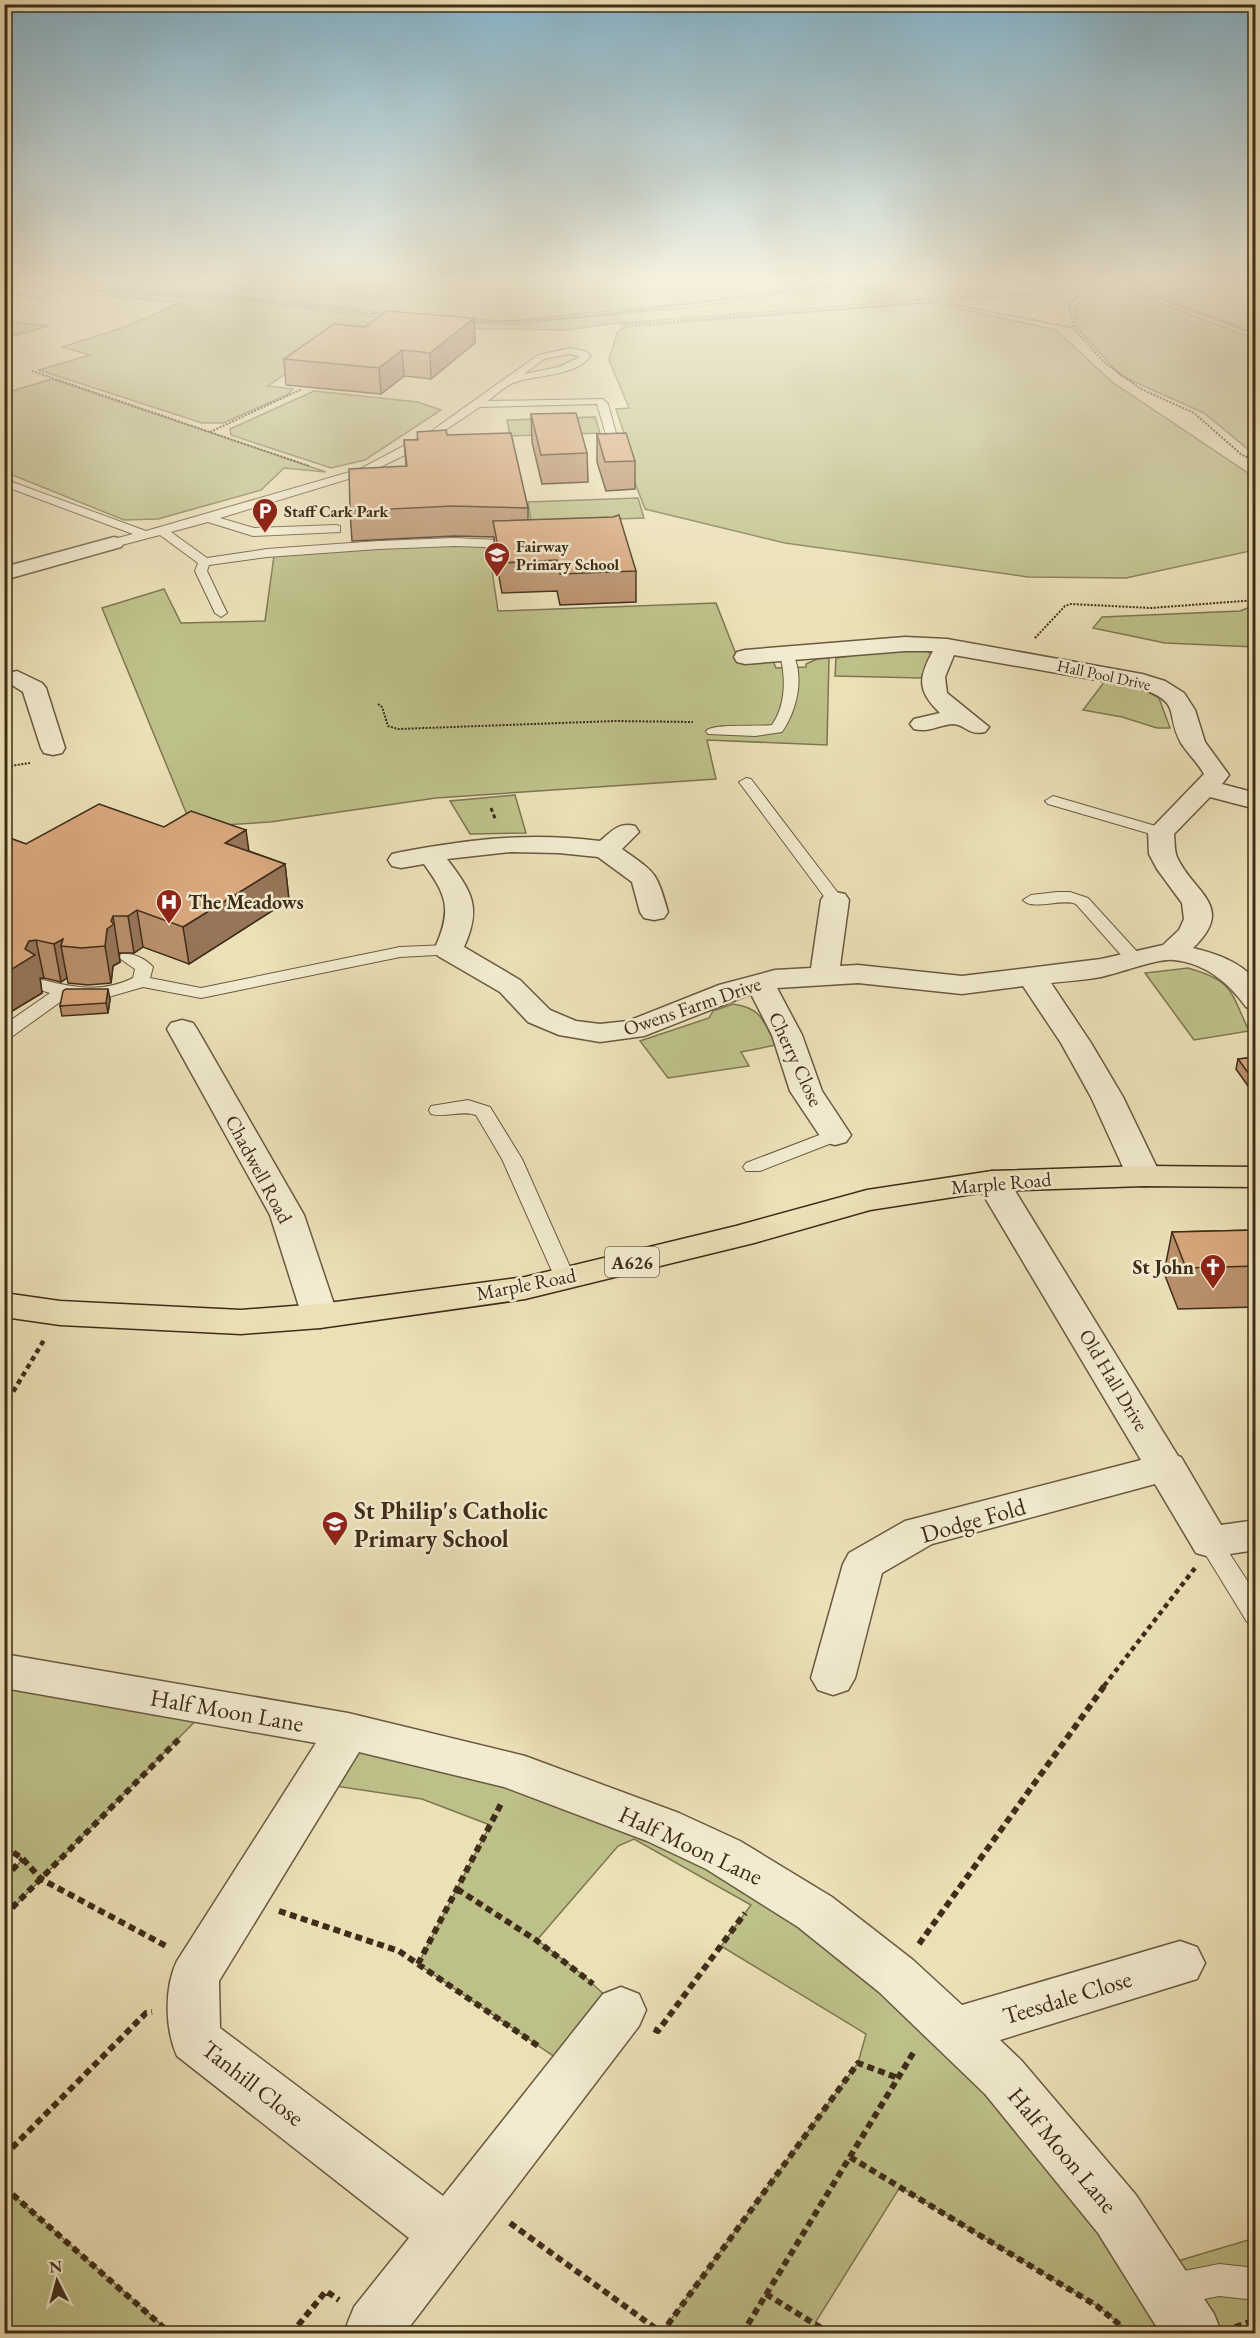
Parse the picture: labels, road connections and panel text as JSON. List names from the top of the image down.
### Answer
{
  "streets": {
    "main road": ["Marple Road", "A626"],
    "street": [
      "Hall Pool Drive",
      "Owens Farm Drive",
      "Cherry Close",
      "Chadwell Road",
      "Old Hall Drive",
      "Dodge Fold",
      "Half Moon Lane",
      "Teesdale Close",
      "Tanhill Close"
    ]
  },
  "crossings": [
    ["Owens Farm Drive", "Cherry Close"],
    ["Chadwell Road", "Marple Road"],
    ["Marple Road", "Old Hall Drive"],
    ["Old Hall Drive", "Dodge Fold"],
    ["Half Moon Lane", "Teesdale Close"]
  ],
  "places": {
    "parking": ["Staff Cark Park"],
    "school or university": ["Fairway Primary School", "St Philip's Catholic Primary School"],
    "hospital": ["The Meadows"],
    "church": ["St John"]
  },
  "north": "top"
}
